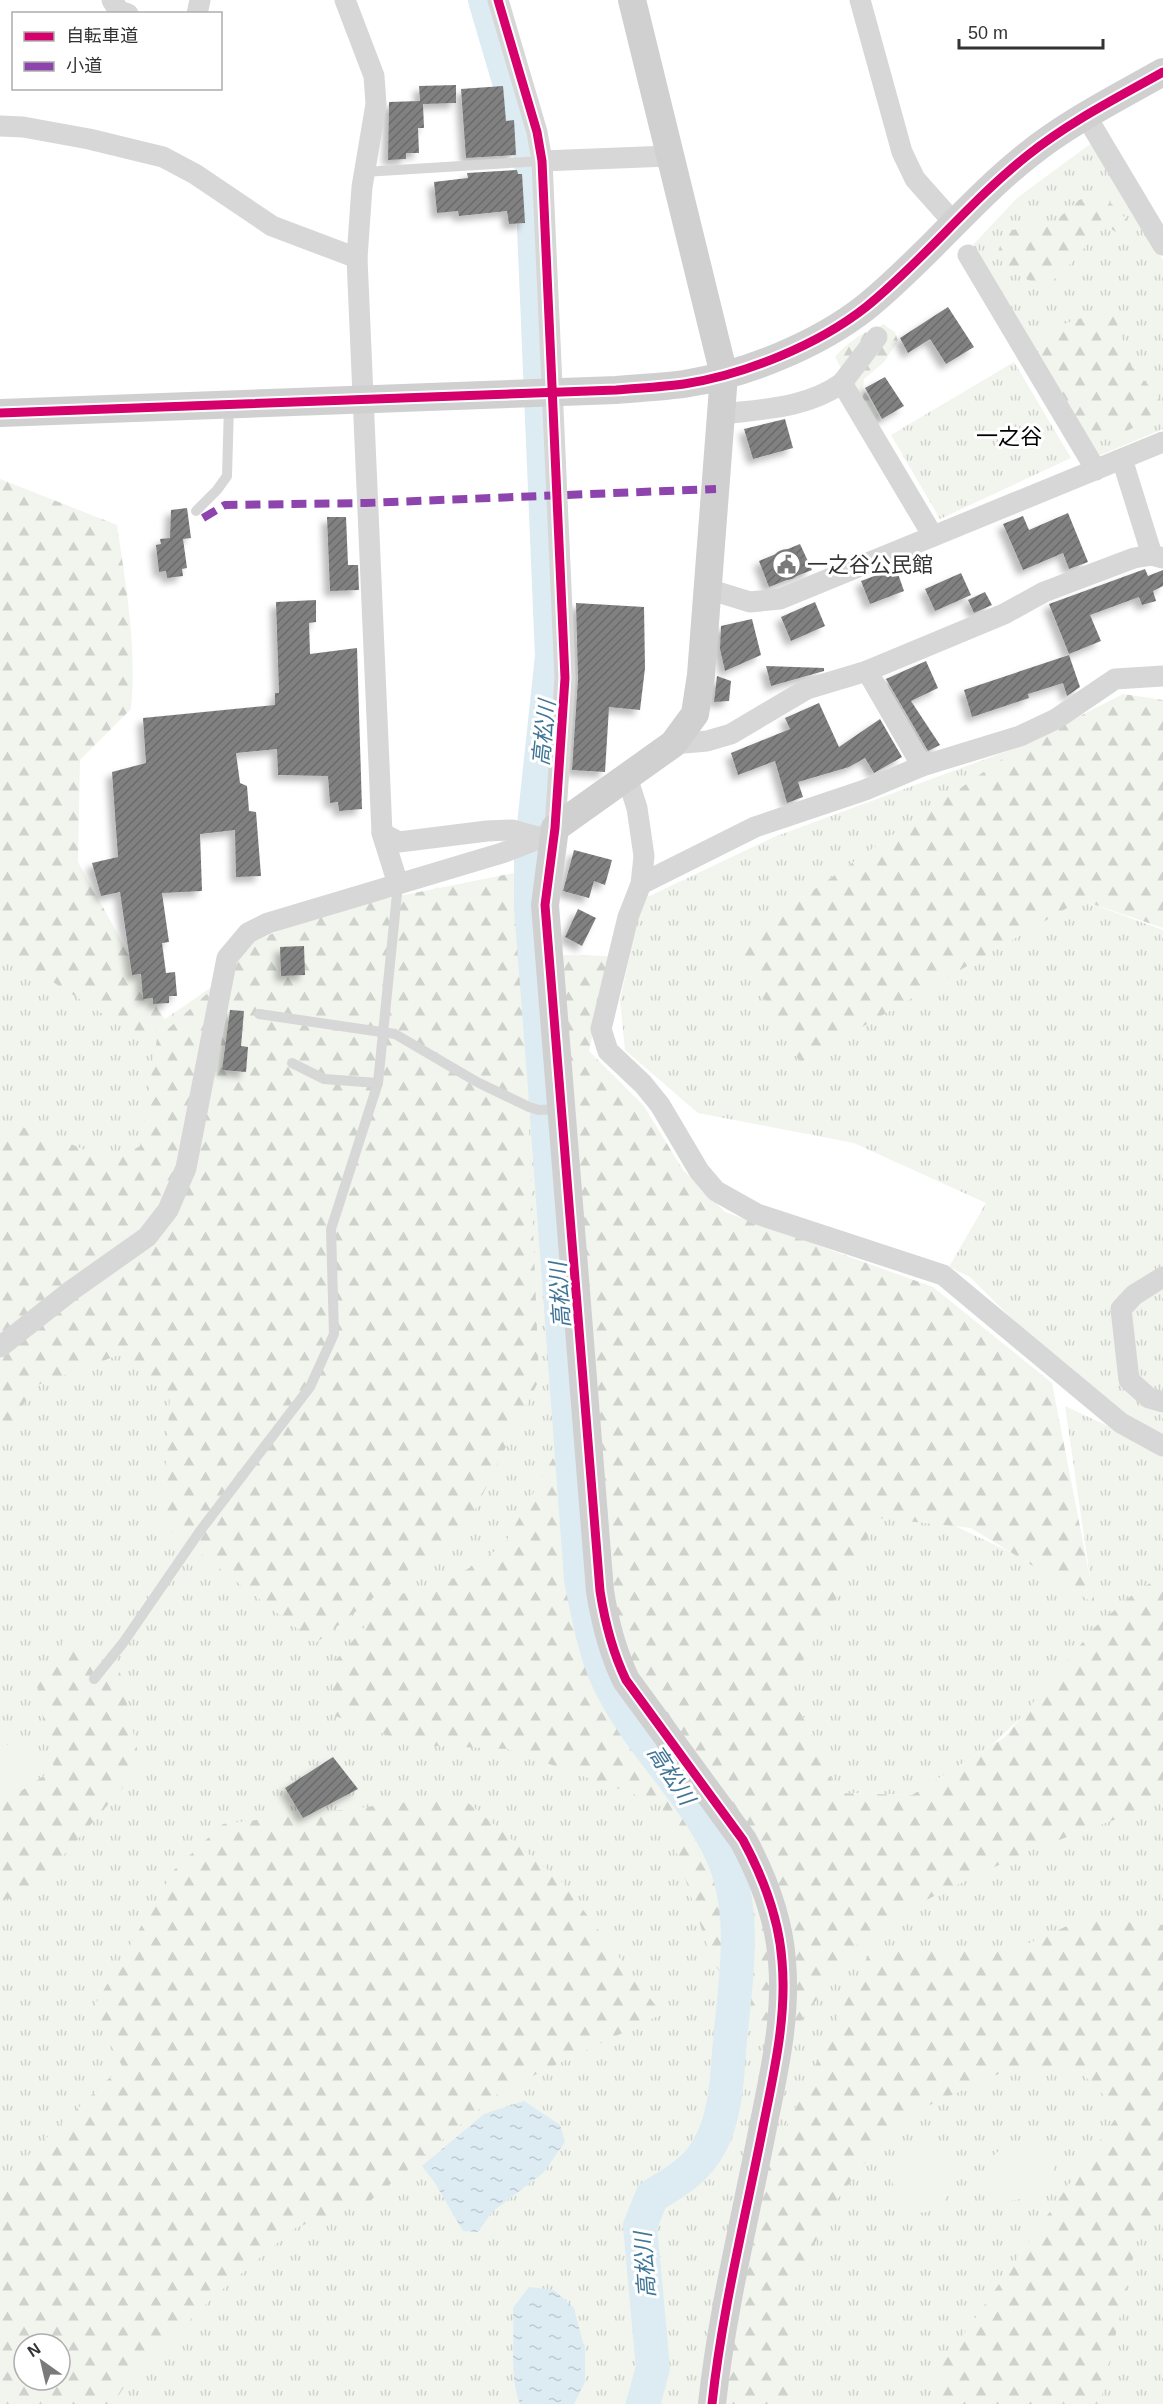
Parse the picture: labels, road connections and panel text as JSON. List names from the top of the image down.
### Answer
{
  "districts": ["一之谷"],
  "water": ["高松川"],
  "places": {
    "public building": ["一之谷公民館"]
  },
  "legend": ["自転車道", "小道"],
  "scale_bar": "50 m",
  "north": "top left"
}
